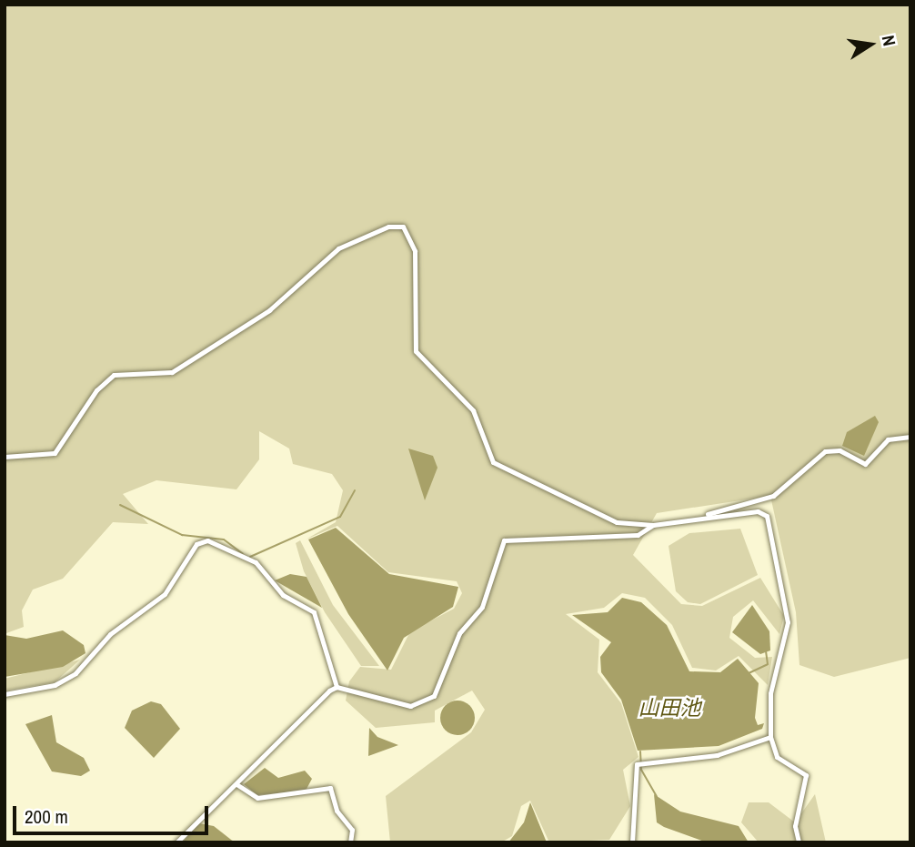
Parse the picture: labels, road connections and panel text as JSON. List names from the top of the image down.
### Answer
{
  "water": ["山田池"],
  "scale_bar": "200 m",
  "north": "right"
}
